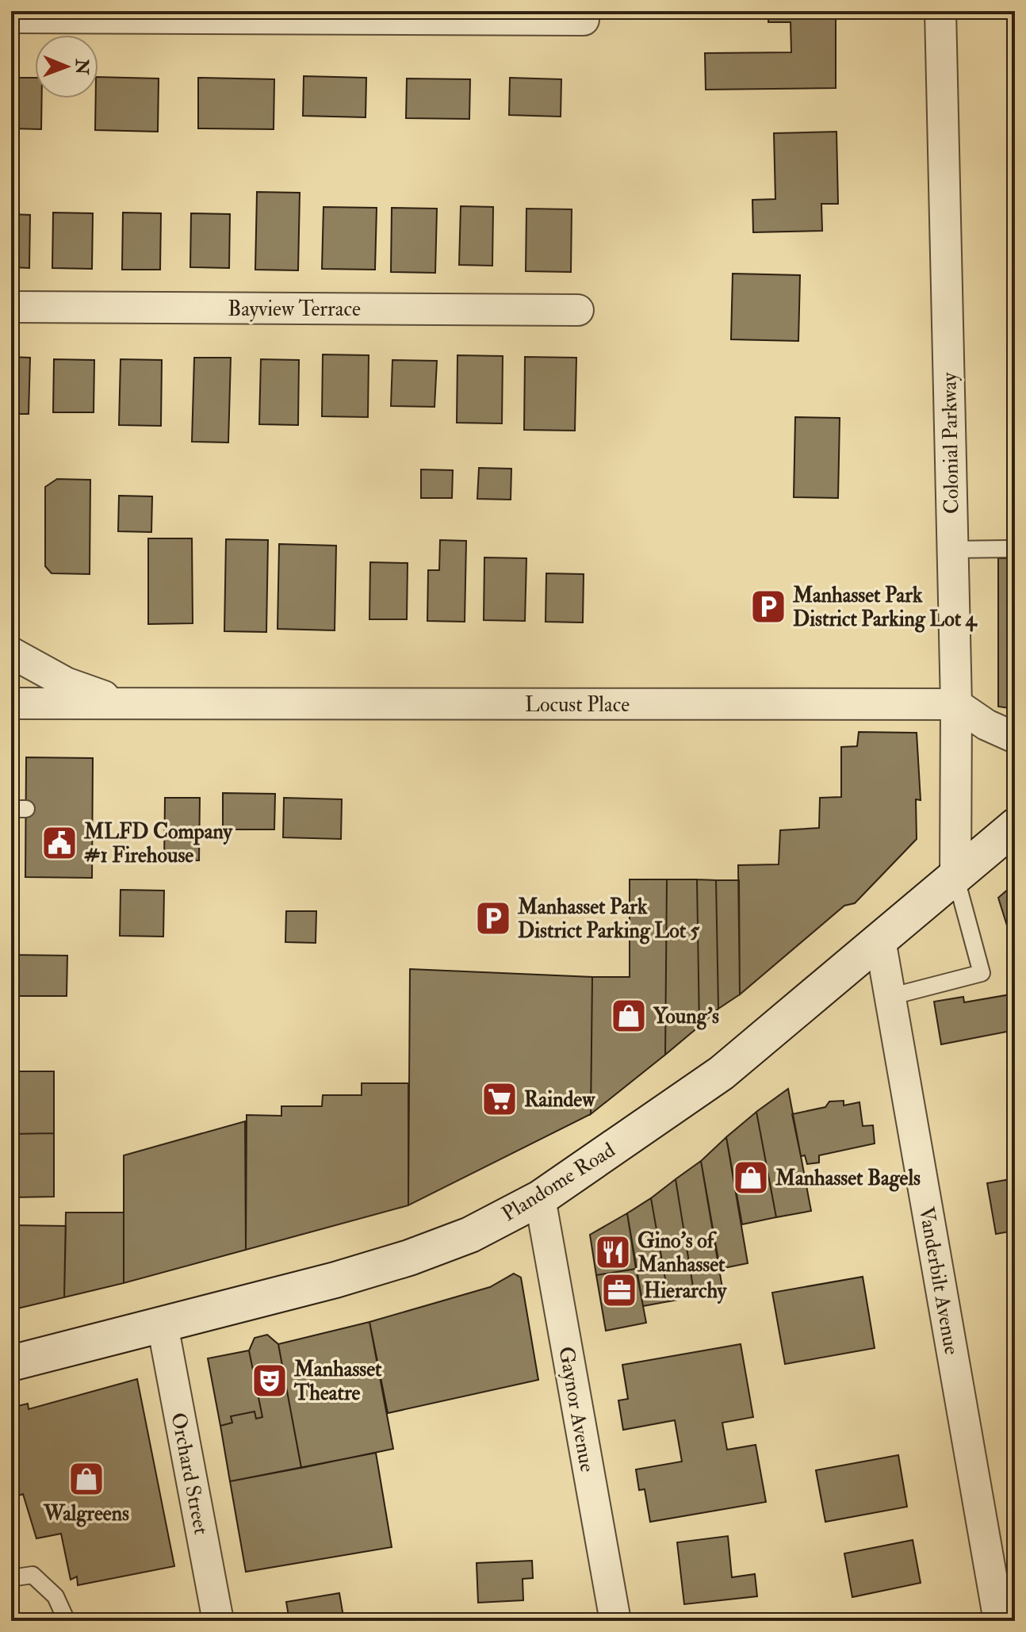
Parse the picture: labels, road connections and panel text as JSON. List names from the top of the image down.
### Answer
{
  "streets": {
    "main road": ["Plandome Road"],
    "street": [
      "Bayview Terrace",
      "Colonial Parkway",
      "Locust Place",
      "Vanderbilt Avenue",
      "Gaynor Avenue",
      "Orchard Street"
    ]
  },
  "crossings": [
    ["Colonial Parkway", "Locust Place"],
    ["Colonial Parkway", "Plandome Road"],
    ["Plandome Road", "Vanderbilt Avenue"],
    ["Plandome Road", "Gaynor Avenue"],
    ["Plandome Road", "Orchard Street"]
  ],
  "places": {
    "parking": ["Manhasset Park District Parking Lot 4", "Manhasset Park District Parking Lot 5"],
    "public building": ["MLFD Company #1 Firehouse"],
    "shop": ["Young's", "Manhasset Bagels", "Walgreens"],
    "supermarket": ["Raindew"],
    "restaurant": ["Gino's of Manhasset"],
    "office": ["Hierarchy"],
    "theatre": ["Manhasset Theatre"]
  },
  "north": "right"
}
